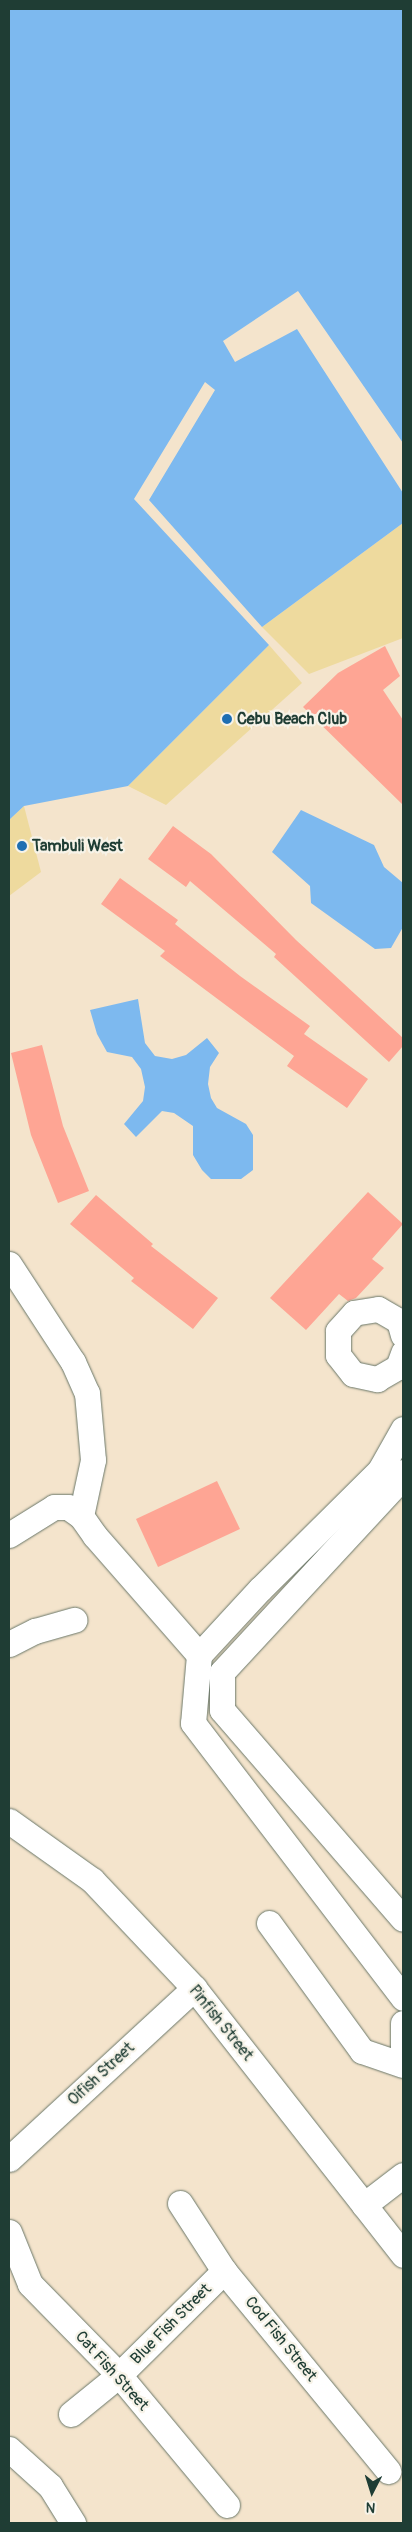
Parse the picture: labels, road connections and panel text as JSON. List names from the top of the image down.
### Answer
{
  "streets": {
    "street": [
      "Pinfish Street",
      "Oifish Street",
      "Blue Fish Street",
      "Cod Fish Street",
      "Cat Fish Street"
    ]
  },
  "crossings": [
    ["Pinfish Street", "Oifish Street"],
    ["Blue Fish Street", "Cod Fish Street"],
    ["Blue Fish Street", "Cat Fish Street"]
  ],
  "places": ["Cebu Beach Club", "Tambuli West"],
  "north": "bottom"
}
